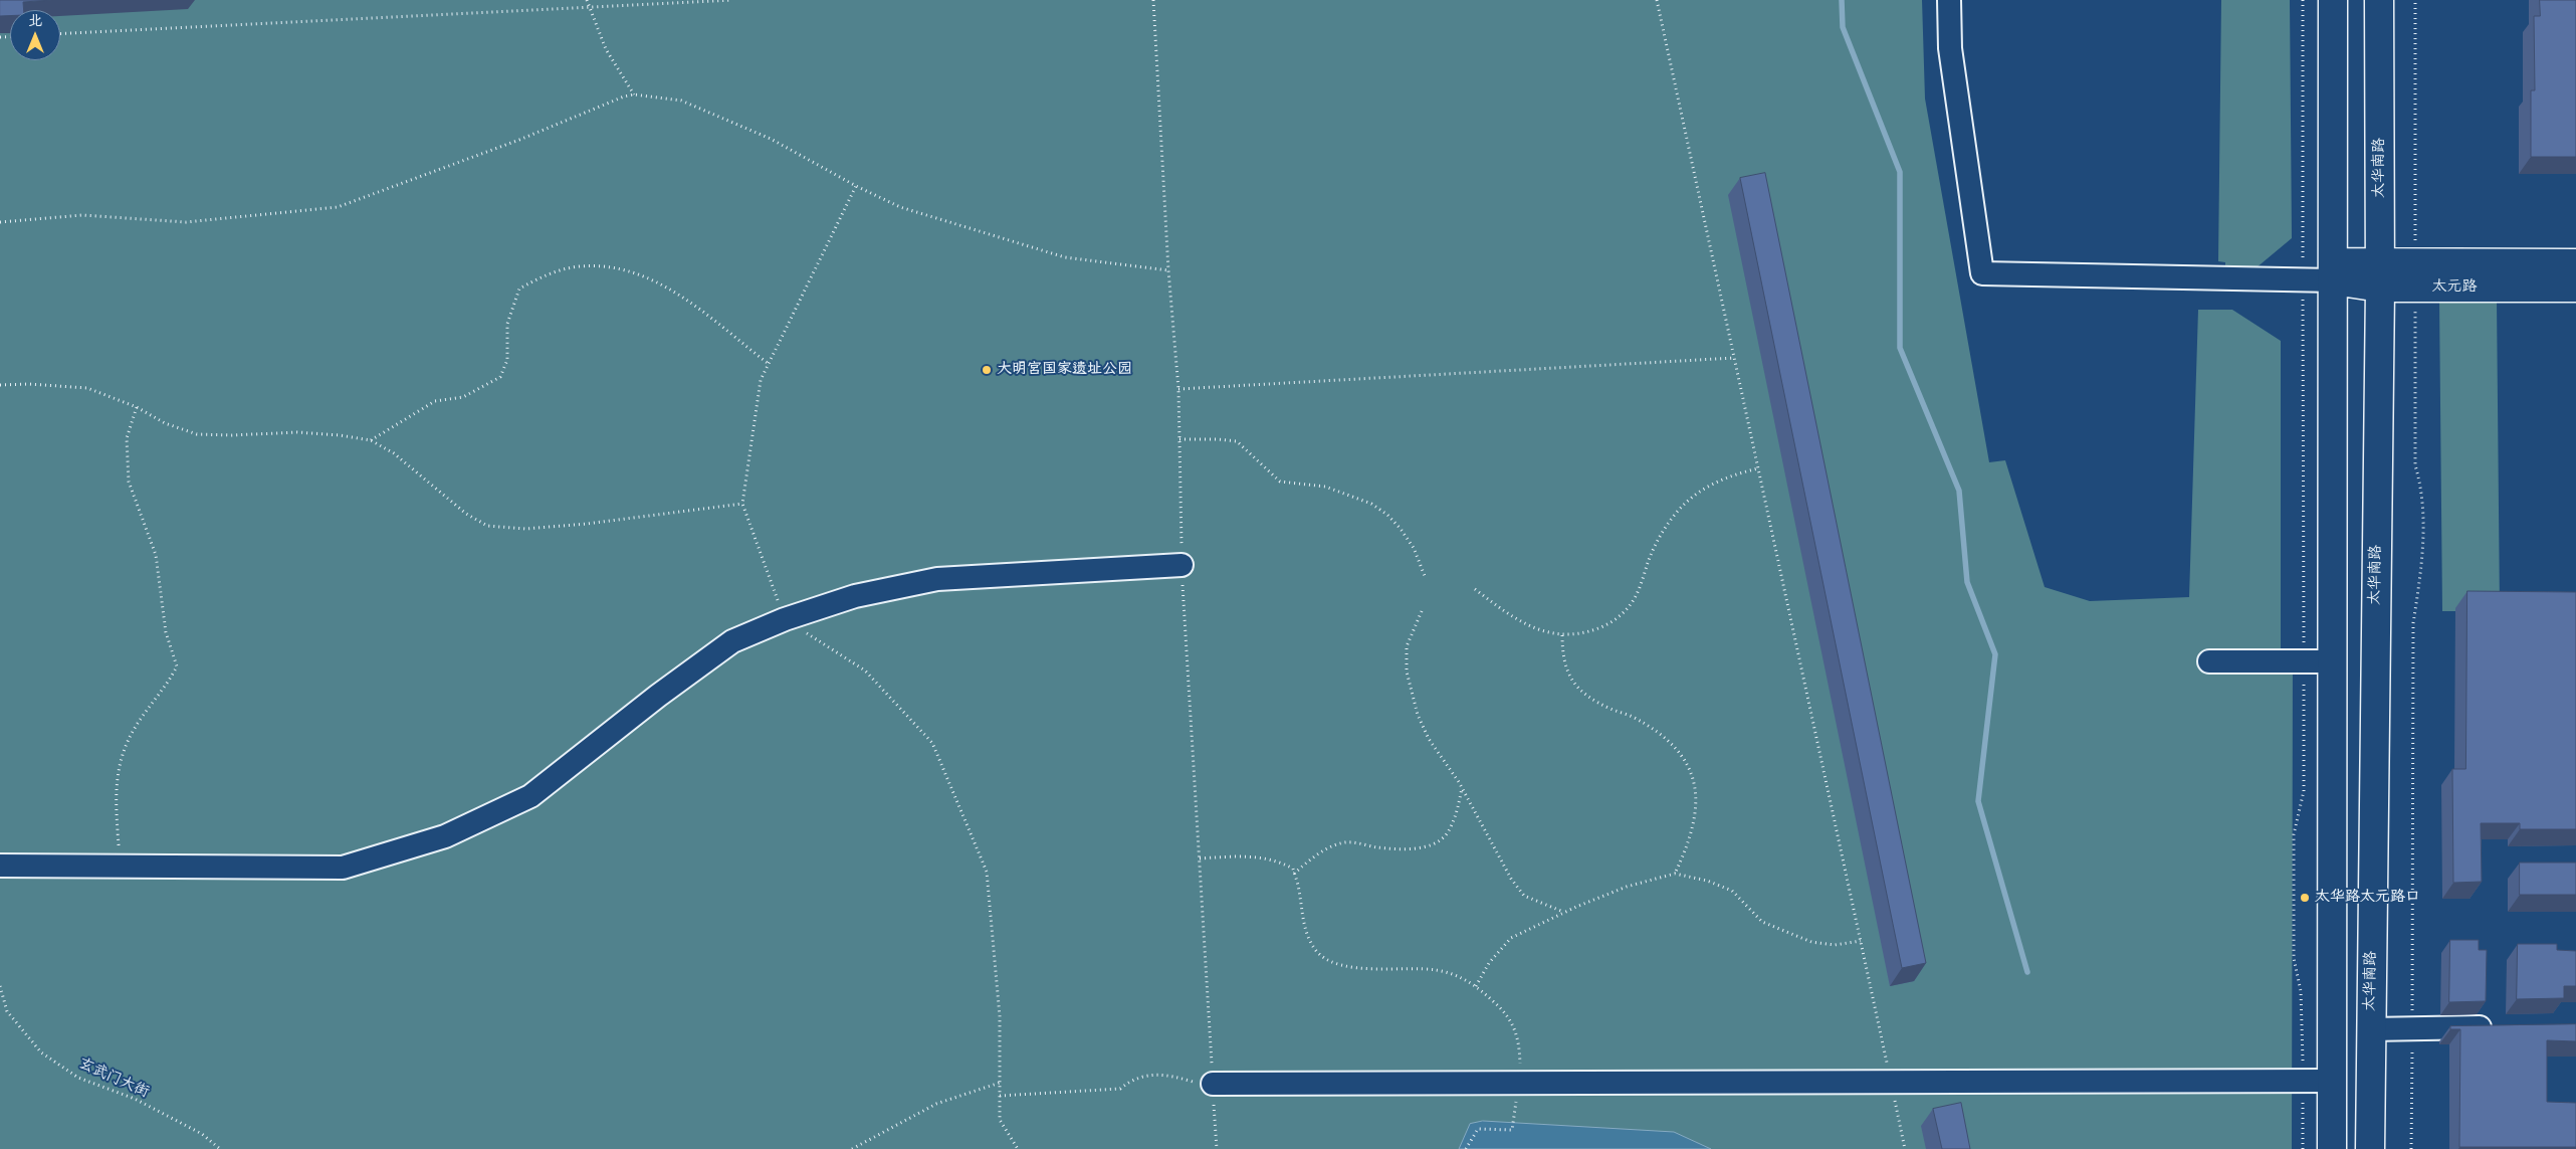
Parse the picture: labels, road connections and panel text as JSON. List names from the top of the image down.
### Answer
{
  "streets": {
    "main road": ["太华南路", "太元路"],
    "path": ["玄武门大街"]
  },
  "crossings": [
    ["太华南路", "太元路"]
  ],
  "places": ["大明宫国家遗址公园", "太华路太元路口"],
  "north": "top"
}
